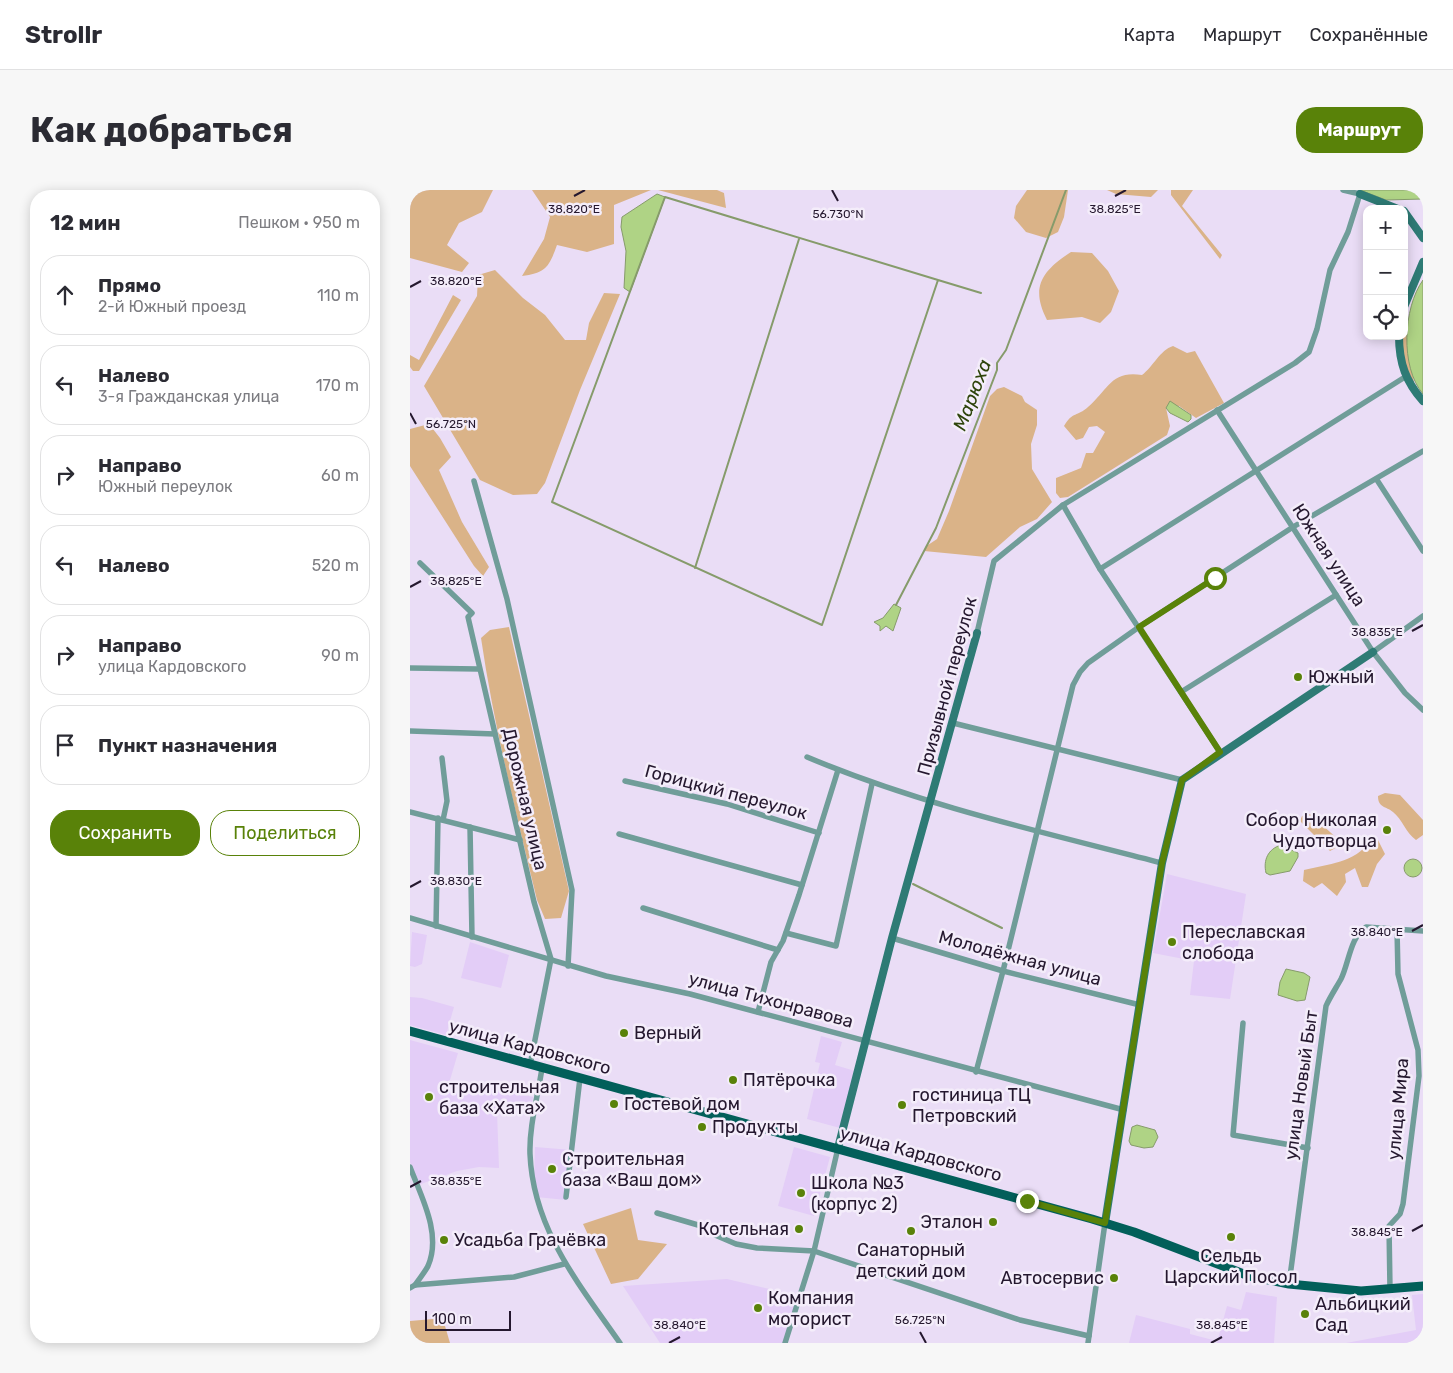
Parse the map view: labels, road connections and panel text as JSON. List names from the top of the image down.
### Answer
{
  "streets": {
    "main road": ["улица Кардовского"],
    "street": [
      "Южная улица",
      "Призывной переулок",
      "Горицкий переулок",
      "Дорожная улица",
      "Молодёжная улица",
      "улица Тихонравова",
      "улица Новый Быт",
      "улица Мира"
    ]
  },
  "crossings": [
    ["Южная улица", "Призывной переулок"],
    ["Призывной переулок", "Молодёжная улица"],
    ["Призывной переулок", "улица Тихонравова"],
    ["Призывной переулок", "улица Кардовского"],
    ["Дорожная улица", "улица Тихонравова"],
    ["Дорожная улица", "улица Кардовского"],
    ["улица Кардовского", "улица Новый Быт"],
    ["улица Кардовского", "улица Мира"],
    ["улица Новый Быт", "улица Мира"]
  ],
  "water": ["Марюха"],
  "places": [
    "Южный",
    "Собор Николая Чудотворца",
    "Переславская слобода",
    "Верный",
    "Пятёрочка",
    "строительная база «Хата»",
    "Гостевой дом",
    "гостиница ТЦ Петровский",
    "Продукты",
    "Строительная база «Ваш дом»",
    "Школа №3 (корпус 2)",
    "Эталон",
    "Котельная",
    "Санаторный детский дом",
    "Сельдь Царский Посол",
    "Усадьба Грачёвка",
    "Автосервис",
    "Компания моторист",
    "Альбицкий Сад"
  ],
  "scale_bar": "100 m",
  "page": {
    "header": "Strollr",
    "nav": ["Карта", "Маршрут", "Сохранённые"],
    "buttons": [
      "Маршрут",
      ["Сохранить", "Поделиться"]
    ],
    "title": "Как добраться",
    "heading": ["12 мин", "Пешком · 950 m"],
    "map_buttons": ["+", "−"],
    "list": [
      ["Прямо", "2-й Южный проезд", "110 m"],
      ["Налево", "3-я Гражданская улица", "170 m"],
      ["Направо", "Южный переулок", "60 m"],
      ["Налево", "520 m"],
      ["Направо", "улица Кардовского", "90 m"],
      "Пункт назначения"
    ],
    "scale": "100 m"
  },
  "coordinates": [
    "38.820°E",
    "38.825°E",
    "56.730°N",
    "56.725°N",
    "38.835°E",
    "38.830°E",
    "38.840°E",
    "38.845°E"
  ]
}
